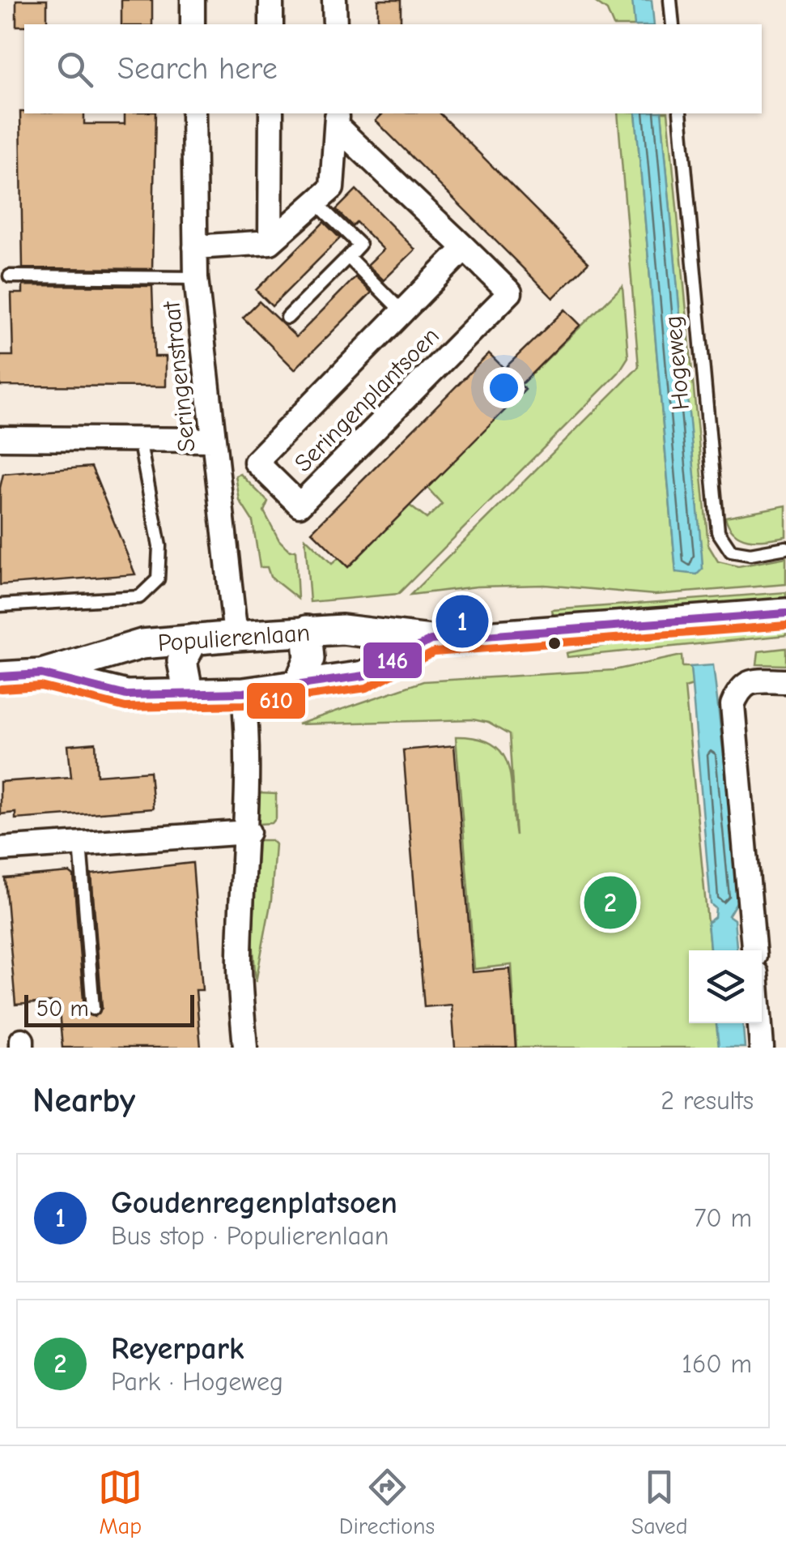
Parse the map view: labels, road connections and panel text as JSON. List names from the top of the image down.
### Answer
{
  "streets": {
    "street": ["Seringenstraat", "Seringenplantsoen", "Populierenlaan"],
    "lane": ["Hogeweg"]
  },
  "crossings": [
    ["Seringenstraat", "Populierenlaan"]
  ],
  "lines": ["transit line 146", "transit line 610"],
  "scale_bar": "50 m",
  "page": {
    "search": "Search here",
    "pins": ["1", "2"],
    "scale": "50 m",
    "heading": ["Nearby", "2 results"],
    "list": [
      {
        "mark": "1",
        "name": "Goudenregenplatsoen",
        "note": "Bus stop · Populierenlaan",
        "value": "70 m"
      },
      {
        "mark": "2",
        "name": "Reyerpark",
        "note": "Park · Hogeweg",
        "value": "160 m"
      }
    ],
    "nav": ["Map", "Directions", "Saved"]
  }
}
